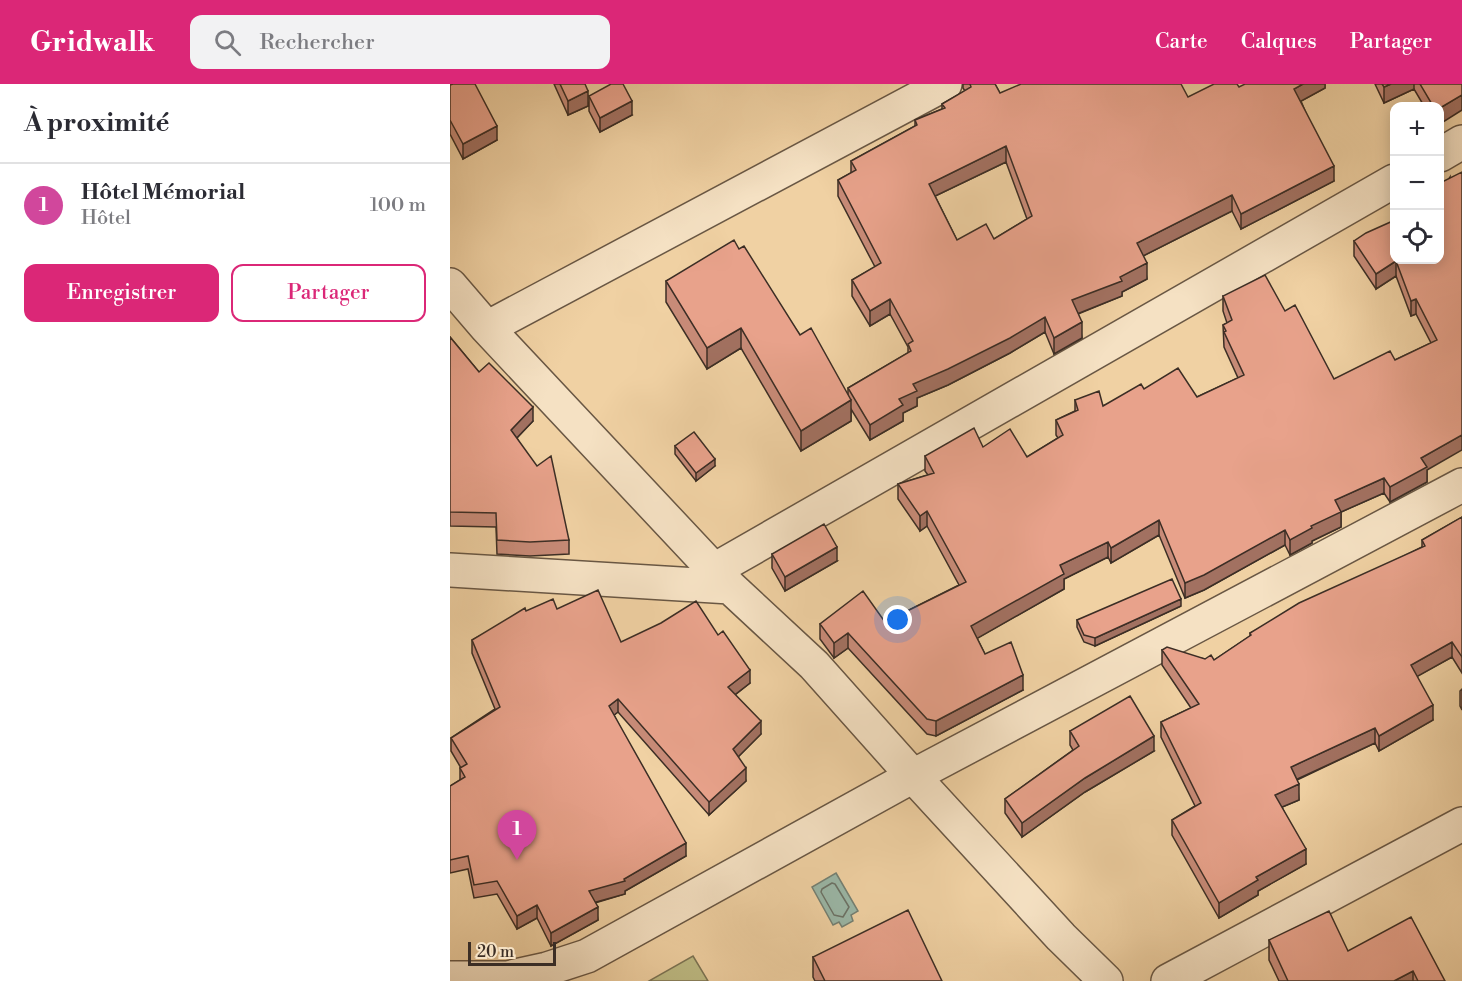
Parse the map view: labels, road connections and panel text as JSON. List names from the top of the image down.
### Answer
{
  "scale_bar": "20 m",
  "page": {
    "header": "Gridwalk",
    "search": "Rechercher",
    "nav": ["Carte", "Calques", "Partager"],
    "heading": "À proximité",
    "map_buttons": ["+", "−"],
    "list": [
      {
        "mark": "1",
        "name": "Hôtel Mémorial",
        "note": "Hôtel",
        "value": "100 m"
      }
    ],
    "buttons": ["Enregistrer", "Partager"],
    "pins": "1",
    "scale": "20 m"
  }
}
